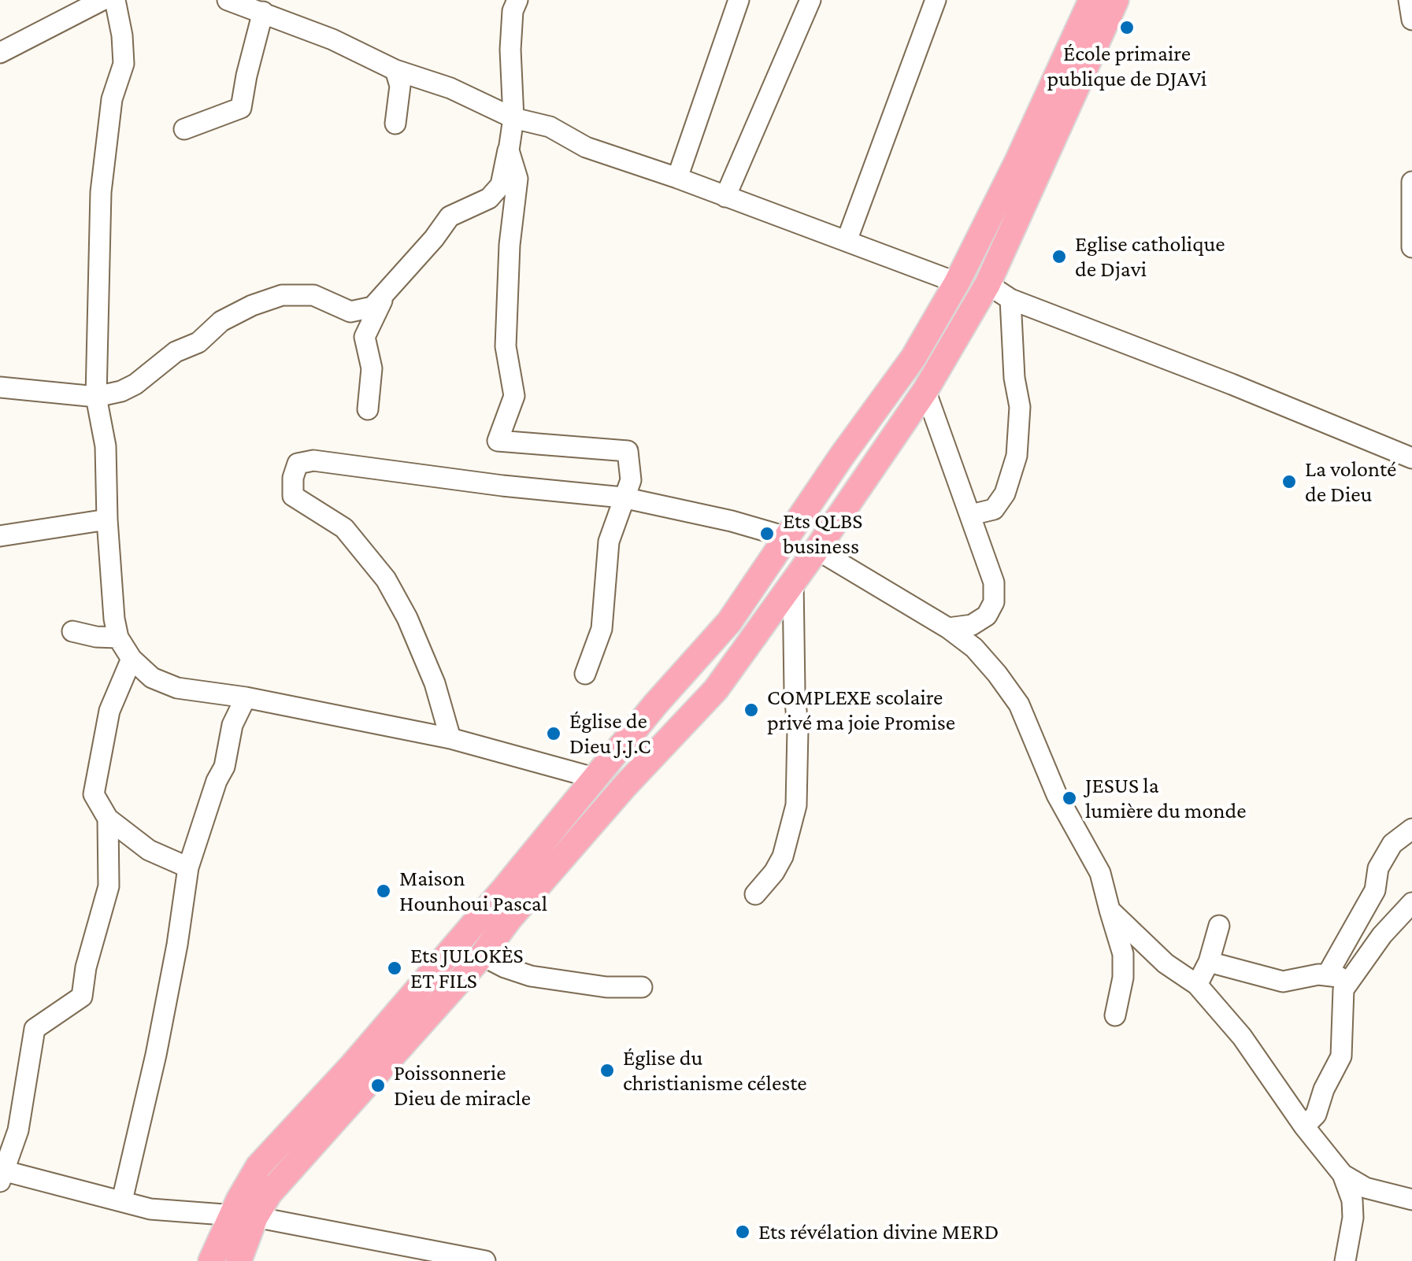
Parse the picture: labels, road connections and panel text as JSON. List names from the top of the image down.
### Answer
{
  "places": [
    "École primaire publique de DJAVi",
    "Eglise catholique de Djavi",
    "La volonté de Dieu",
    "Ets QLBS business",
    "COMPLEXE scolaire privé ma joie Promise",
    "Église de Dieu J.J.C",
    "JESUS la lumière du monde",
    "Maison Hounhoui Pascal",
    "Ets JULOKÈS ET FILS",
    "Église du christianisme céleste",
    "Poissonnerie Dieu de miracle",
    "Ets révélation divine MERD"
  ]
}
